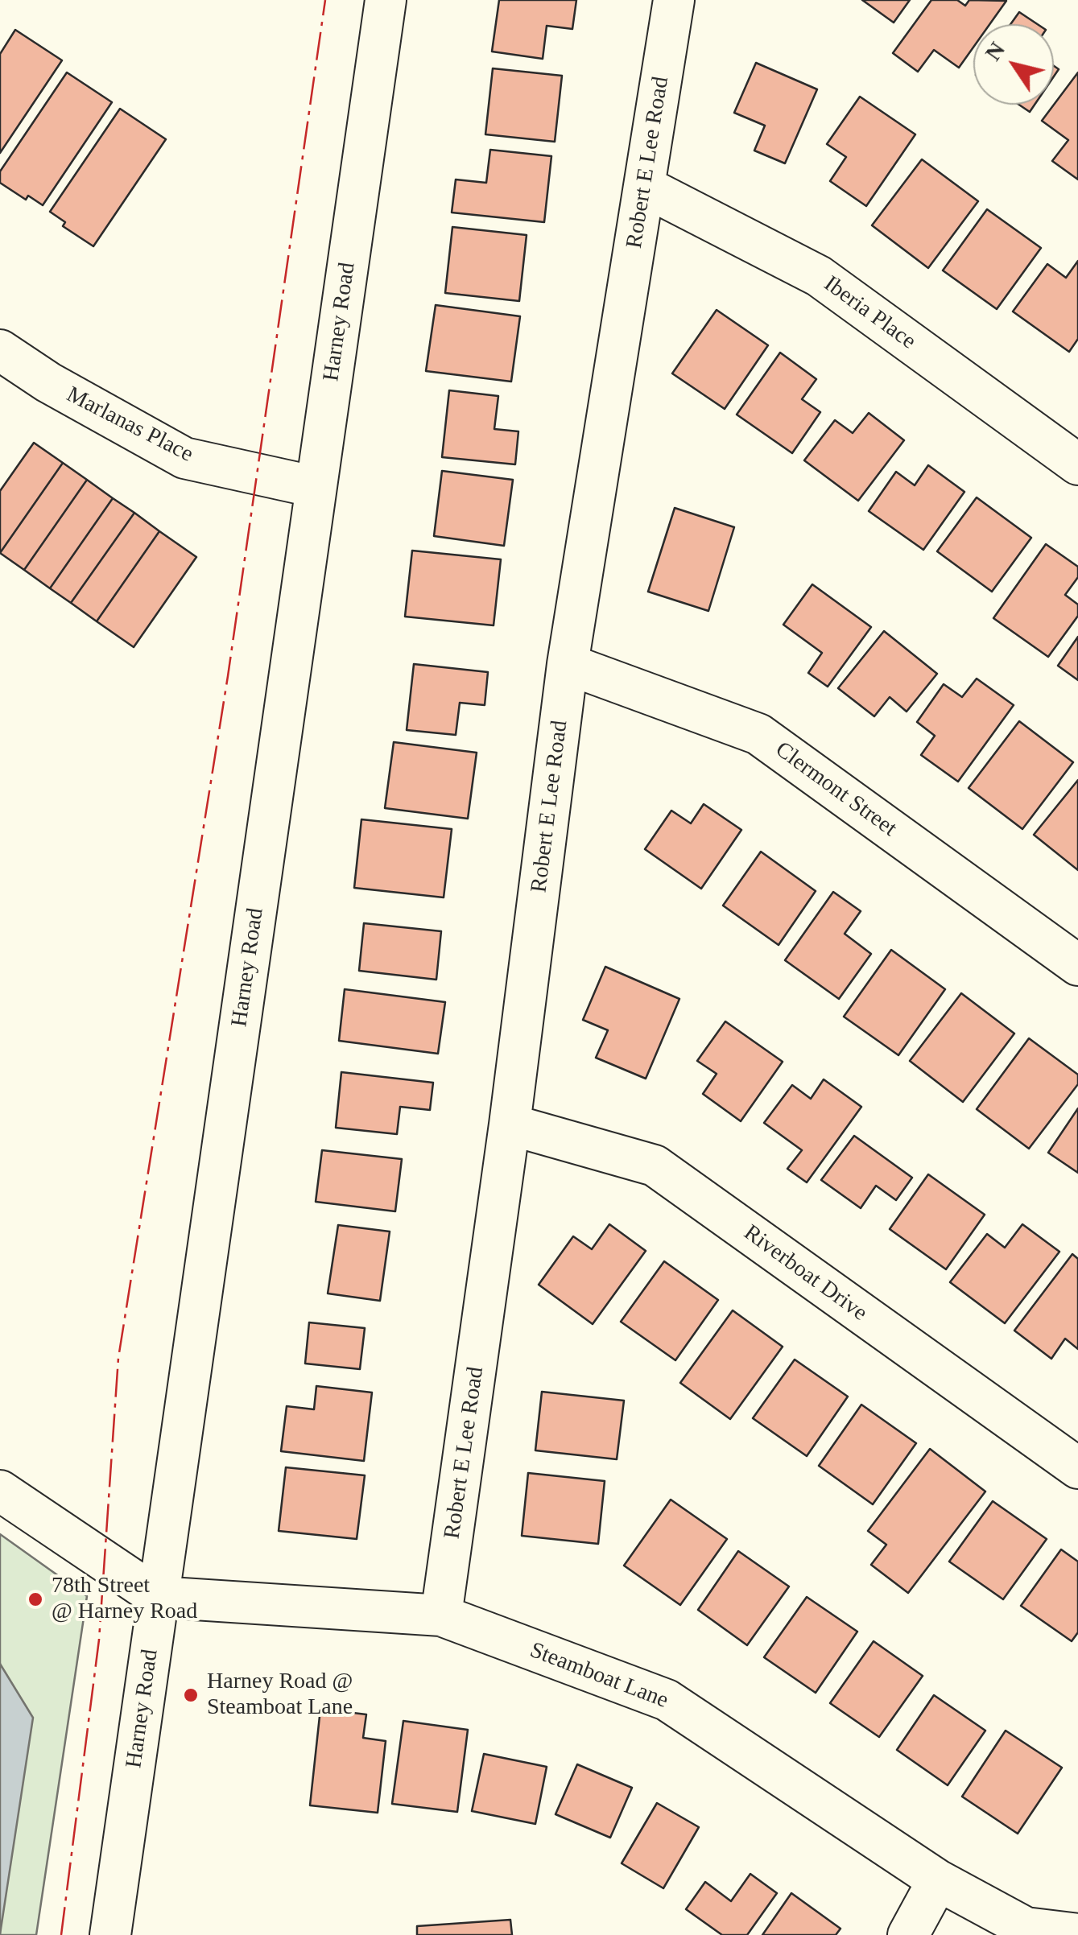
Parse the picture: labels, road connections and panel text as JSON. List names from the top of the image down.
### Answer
{
  "streets": {
    "street": [
      "Robert E Lee Road",
      "Iberia Place",
      "Harney Road",
      "Marlanas Place",
      "Clermont Street",
      "Riverboat Drive",
      "Steamboat Lane"
    ]
  },
  "crossings": [
    ["Robert E Lee Road", "Iberia Place"],
    ["Robert E Lee Road", "Clermont Street"],
    ["Robert E Lee Road", "Riverboat Drive"],
    ["Robert E Lee Road", "Steamboat Lane"],
    ["Harney Road", "Marlanas Place"],
    ["Harney Road", "Steamboat Lane"]
  ],
  "places": ["78th Street @ Harney Road", "Harney Road @ Steamboat Lane"],
  "north": "top left"
}
